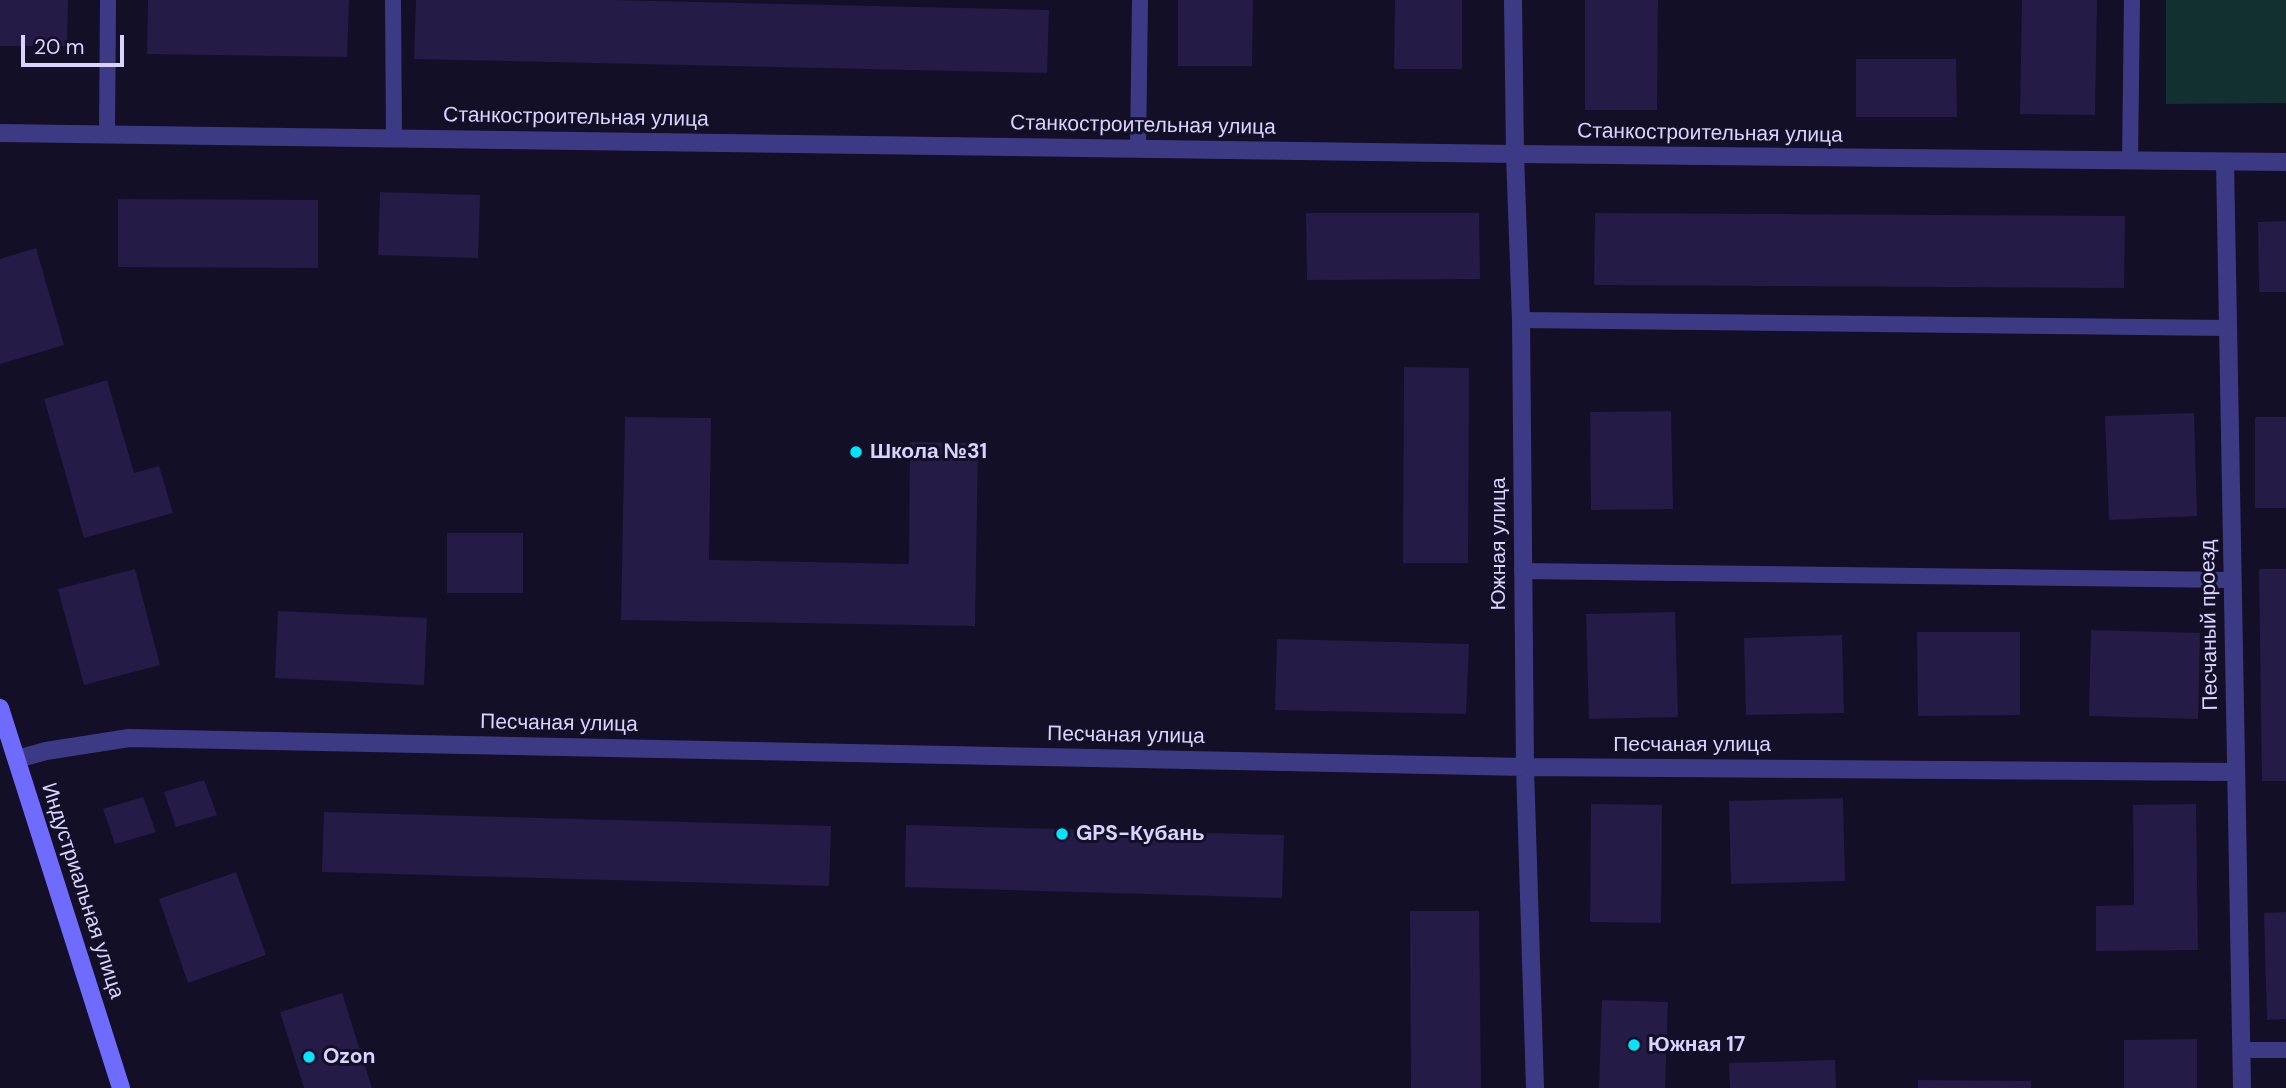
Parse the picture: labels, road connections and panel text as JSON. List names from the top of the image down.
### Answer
{
  "streets": {
    "main road": ["Индустриальная улица"],
    "street": [
      "Станкостроительная улица",
      "Южная улица",
      "Песчаный проезд",
      "Песчаная улица"
    ]
  },
  "crossings": [
    ["Станкостроительная улица", "Южная улица"],
    ["Станкостроительная улица", "Песчаный проезд"],
    ["Южная улица", "Песчаная улица"],
    ["Песчаный проезд", "Песчаная улица"],
    ["Песчаная улица", "Индустриальная улица"]
  ],
  "places": [
    "Школа №31",
    "GPS-Кубань",
    "Южная 17",
    "Ozon"
  ],
  "scale_bar": "20 m"
}
